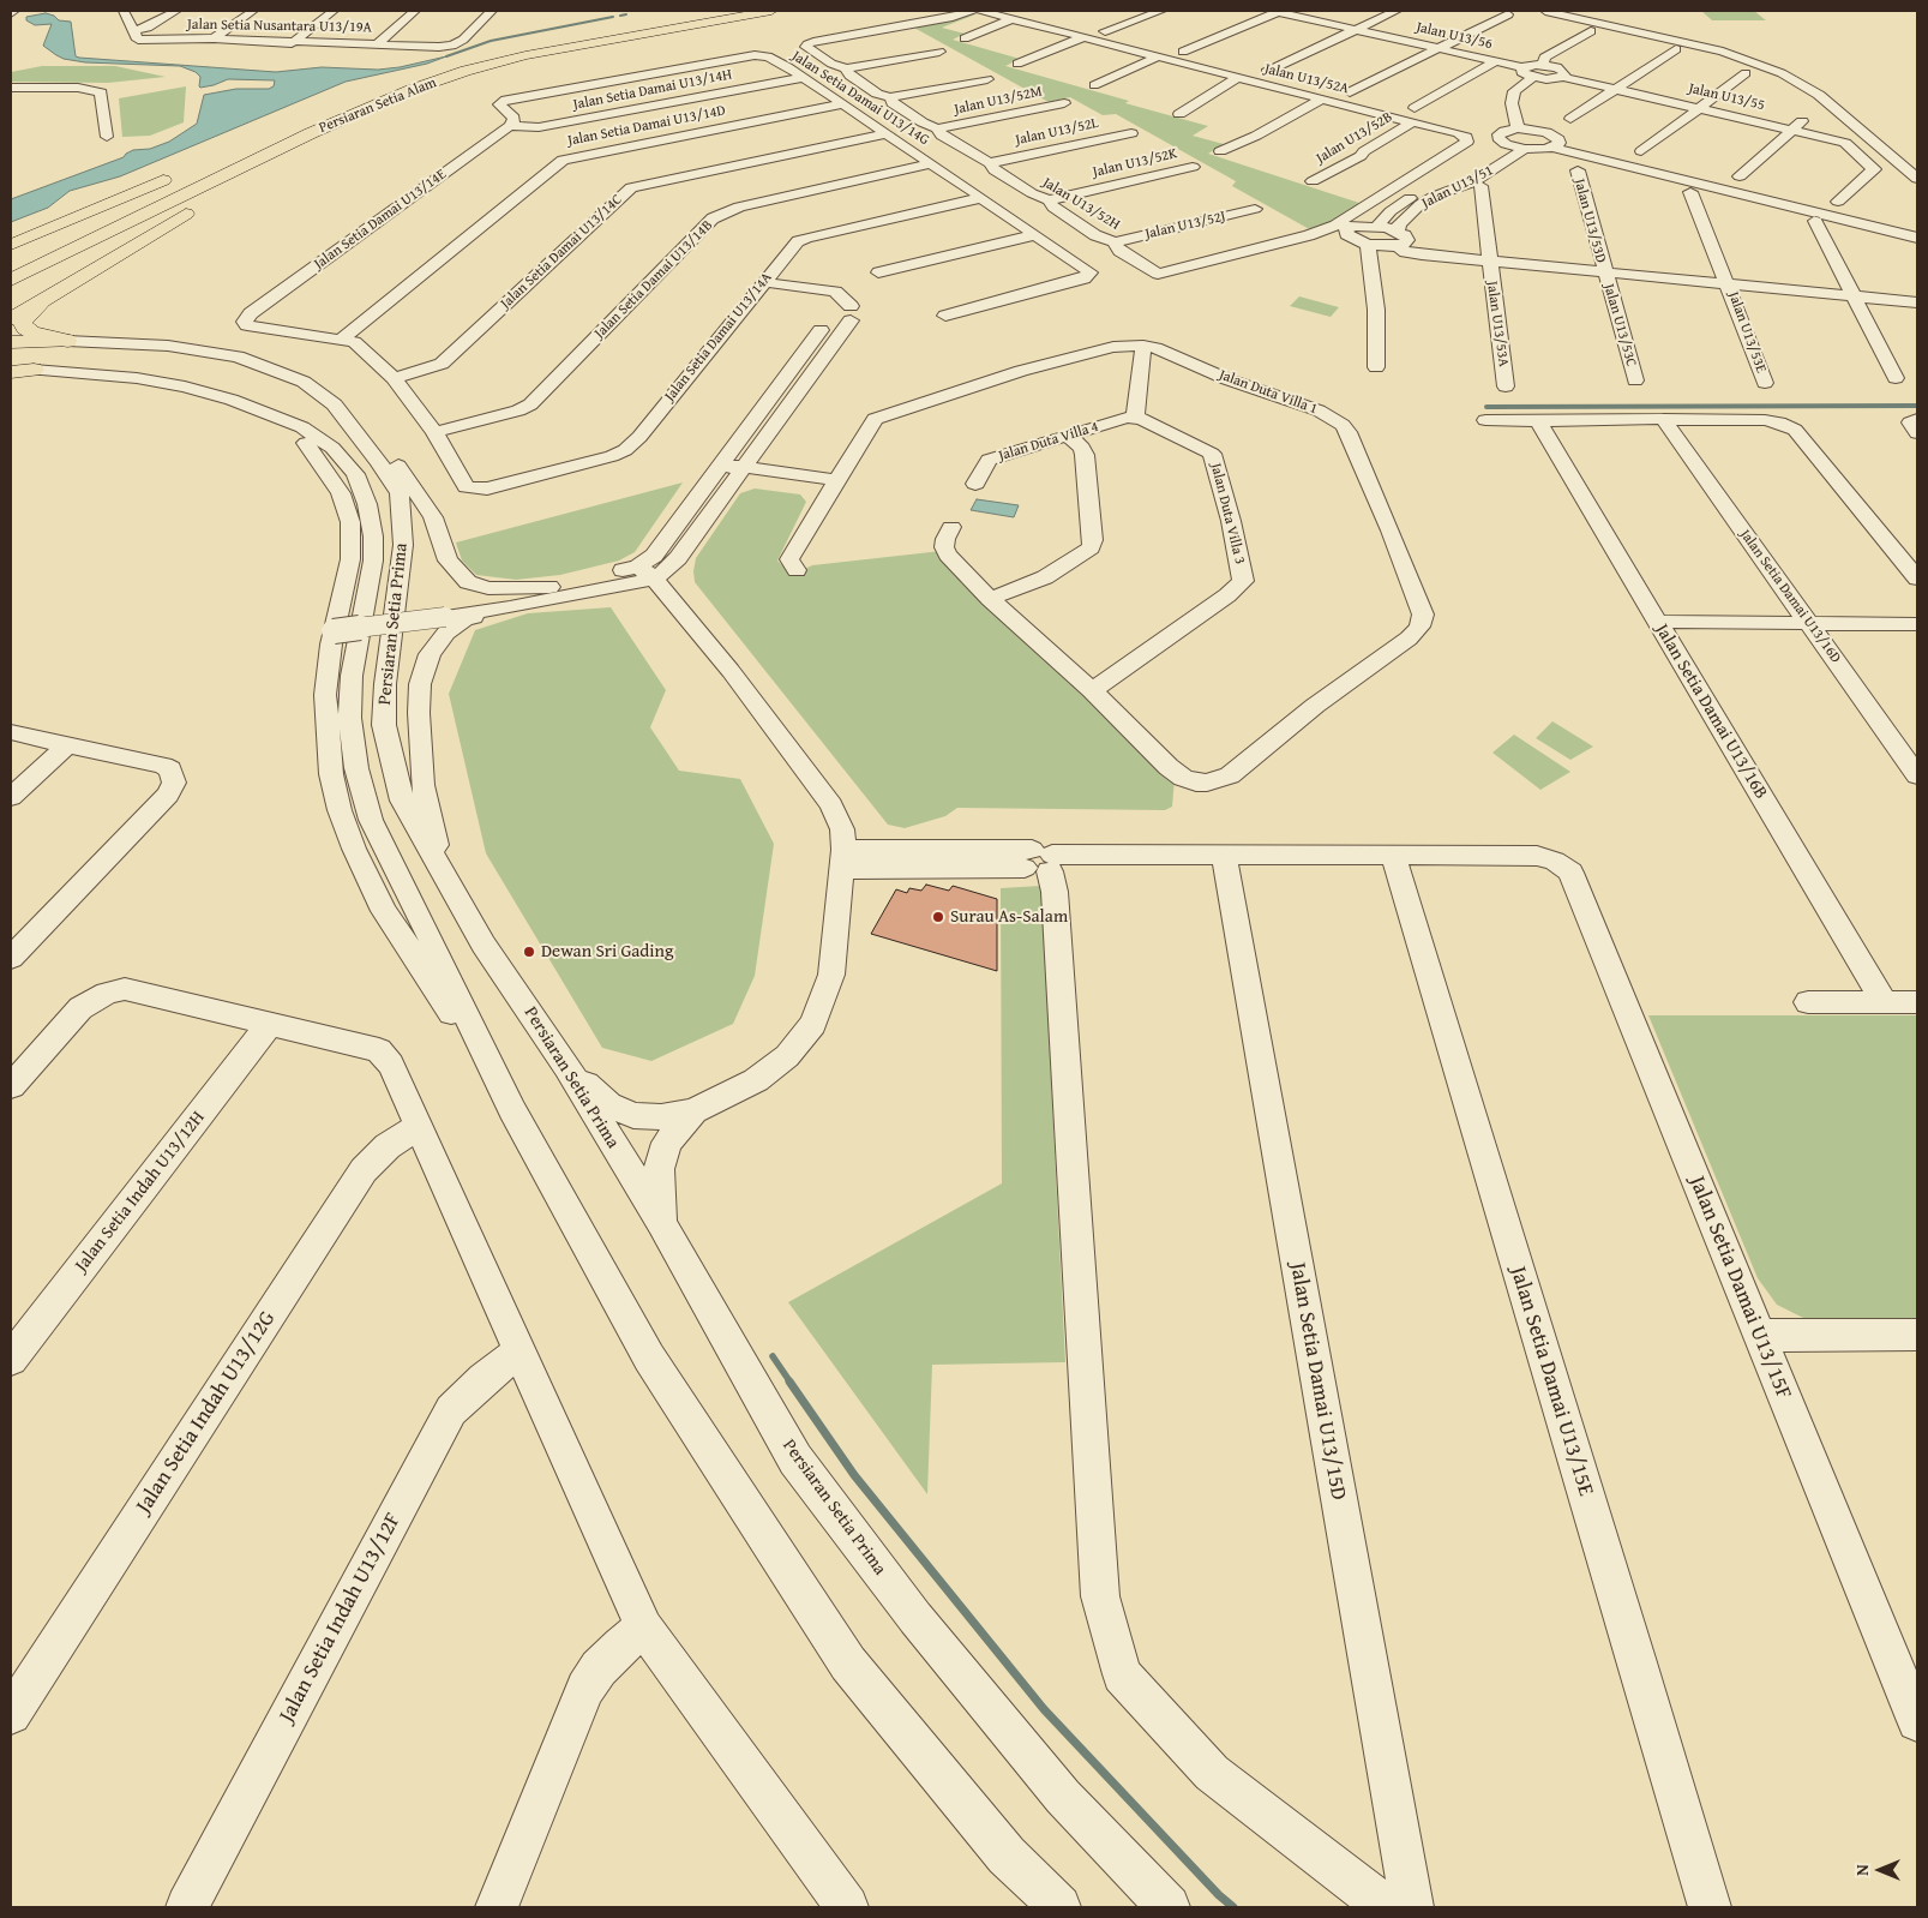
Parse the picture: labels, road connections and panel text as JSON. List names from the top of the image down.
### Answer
{
  "streets": {
    "main road": ["Persiaran Setia Alam"],
    "street": [
      "Jalan Setia Nusantara U13/19A",
      "Jalan U13/56",
      "Jalan U13/52A",
      "Jalan Setia Damai U13/14H",
      "Jalan U13/55",
      "Jalan Setia Damai U13/14G",
      "Jalan U13/52M",
      "Jalan Setia Damai U13/14D",
      "Jalan U13/52L",
      "Jalan U13/52B",
      "Jalan U13/52K",
      "Jalan U13/51",
      "Jalan U13/52H",
      "Jalan Setia Damai U13/14E",
      "Jalan U13/53D",
      "Jalan U13/52J",
      "Jalan Setia Damai U13/14C",
      "Jalan Setia Damai U13/14B",
      "Jalan U13/53A",
      "Jalan U13/53C",
      "Jalan U13/53E",
      "Jalan Setia Damai U13/14A",
      "Jalan Duta Villa 1",
      "Jalan Duta Villa 4",
      "Jalan Duta Villa 3",
      "Jalan Setia Damai U13/16D",
      "Persiaran Setia Prima",
      "Jalan Setia Damai U13/16B",
      "Jalan Setia Indah U13/12H",
      "Jalan Setia Damai U13/15F",
      "Jalan Setia Damai U13/15D",
      "Jalan Setia Damai U13/15E",
      "Jalan Setia Indah U13/12G",
      "Jalan Setia Indah U13/12F"
    ]
  },
  "crossings": [
    ["Jalan U13/52A", "Jalan U13/52B"],
    ["Jalan U13/52A", "Jalan U13/52H"],
    ["Jalan Setia Damai U13/14H", "Jalan Setia Damai U13/14G"],
    ["Jalan Setia Damai U13/14H", "Jalan Setia Damai U13/14E"],
    ["Jalan Setia Damai U13/14G", "Jalan Setia Damai U13/14D"],
    ["Jalan Setia Damai U13/14G", "Jalan Setia Damai U13/14E"],
    ["Jalan Setia Damai U13/14G", "Jalan Setia Damai U13/14C"],
    ["Jalan Setia Damai U13/14G", "Jalan Setia Damai U13/14B"],
    ["Jalan Setia Damai U13/14G", "Jalan Setia Damai U13/14A"],
    ["Jalan U13/52M", "Jalan U13/52H"],
    ["Jalan Setia Damai U13/14D", "Jalan Setia Damai U13/14E"],
    ["Jalan U13/52L", "Jalan U13/52H"],
    ["Jalan U13/52K", "Jalan U13/52H"],
    ["Jalan U13/52H", "Jalan U13/52J"],
    ["Jalan U13/53D", "Jalan U13/53C"],
    ["Jalan Setia Damai U13/14B", "Jalan Setia Damai U13/14A"],
    ["Jalan Duta Villa 1", "Jalan Duta Villa 3"],
    ["Jalan Duta Villa 4", "Jalan Duta Villa 3"],
    ["Jalan Setia Damai U13/15F", "Jalan Setia Damai U13/15E"]
  ],
  "places": ["Surau As-Salam", "Dewan Sri Gading"],
  "north": "left"
}
